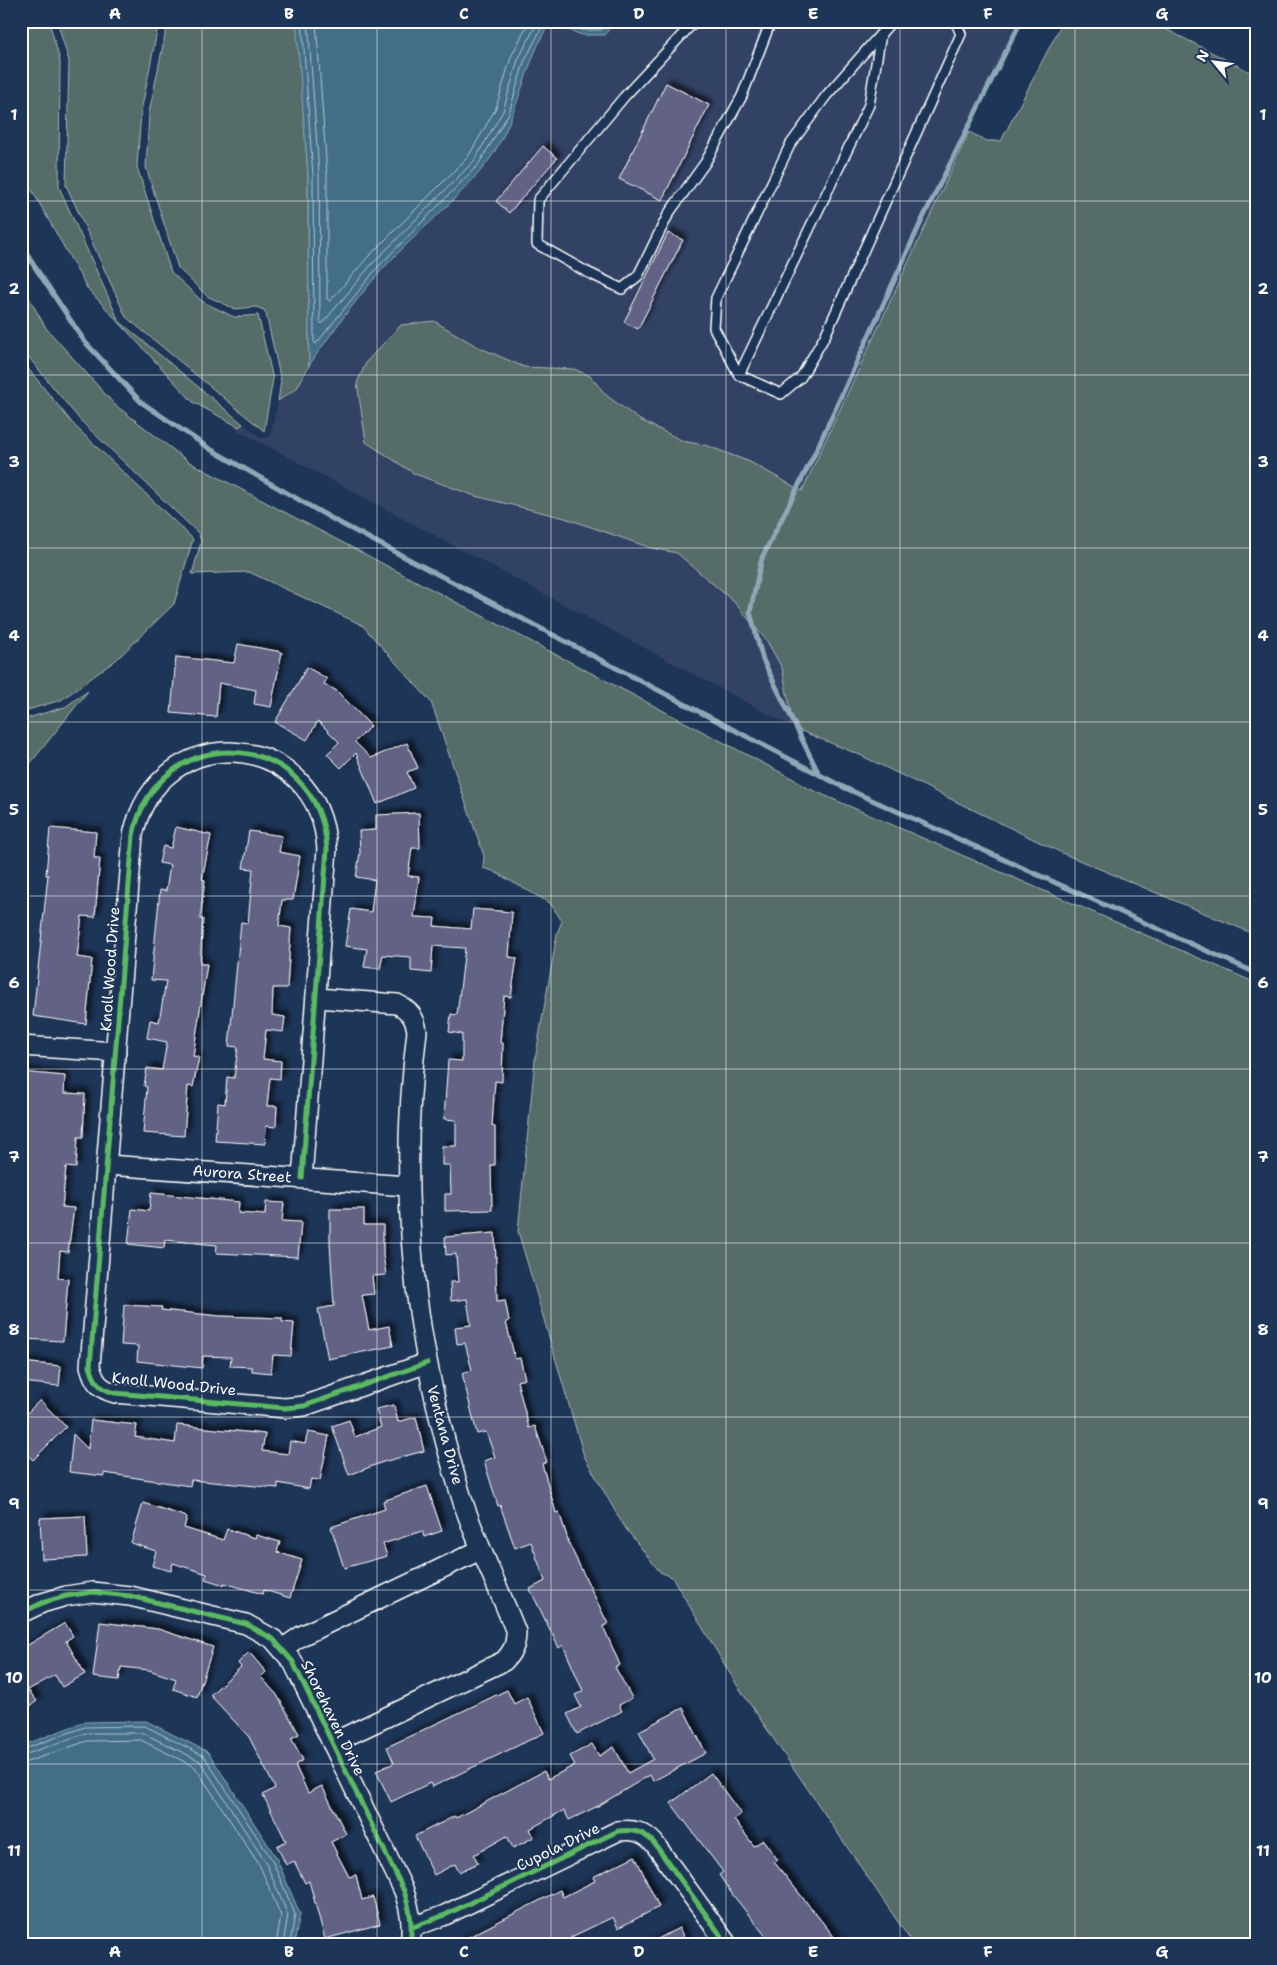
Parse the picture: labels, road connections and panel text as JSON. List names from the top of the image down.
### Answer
{
  "streets": {
    "street": [
      "Knoll Wood Drive",
      "Aurora Street",
      "Ventana Drive",
      "Shorehaven Drive",
      "Cupola Drive"
    ]
  },
  "crossings": [
    ["Knoll Wood Drive", "Aurora Street"],
    ["Knoll Wood Drive", "Ventana Drive"],
    ["Aurora Street", "Ventana Drive"],
    ["Ventana Drive", "Shorehaven Drive"],
    ["Shorehaven Drive", "Cupola Drive"]
  ],
  "north": "top left",
  "grid": {
    "columns": [
      "A",
      "B",
      "C",
      "D",
      "E",
      "F",
      "G"
    ],
    "rows": [
      "1",
      "2",
      "3",
      "4",
      "5",
      "6",
      "7",
      "8",
      "9",
      "10",
      "11"
    ]
  }
}
